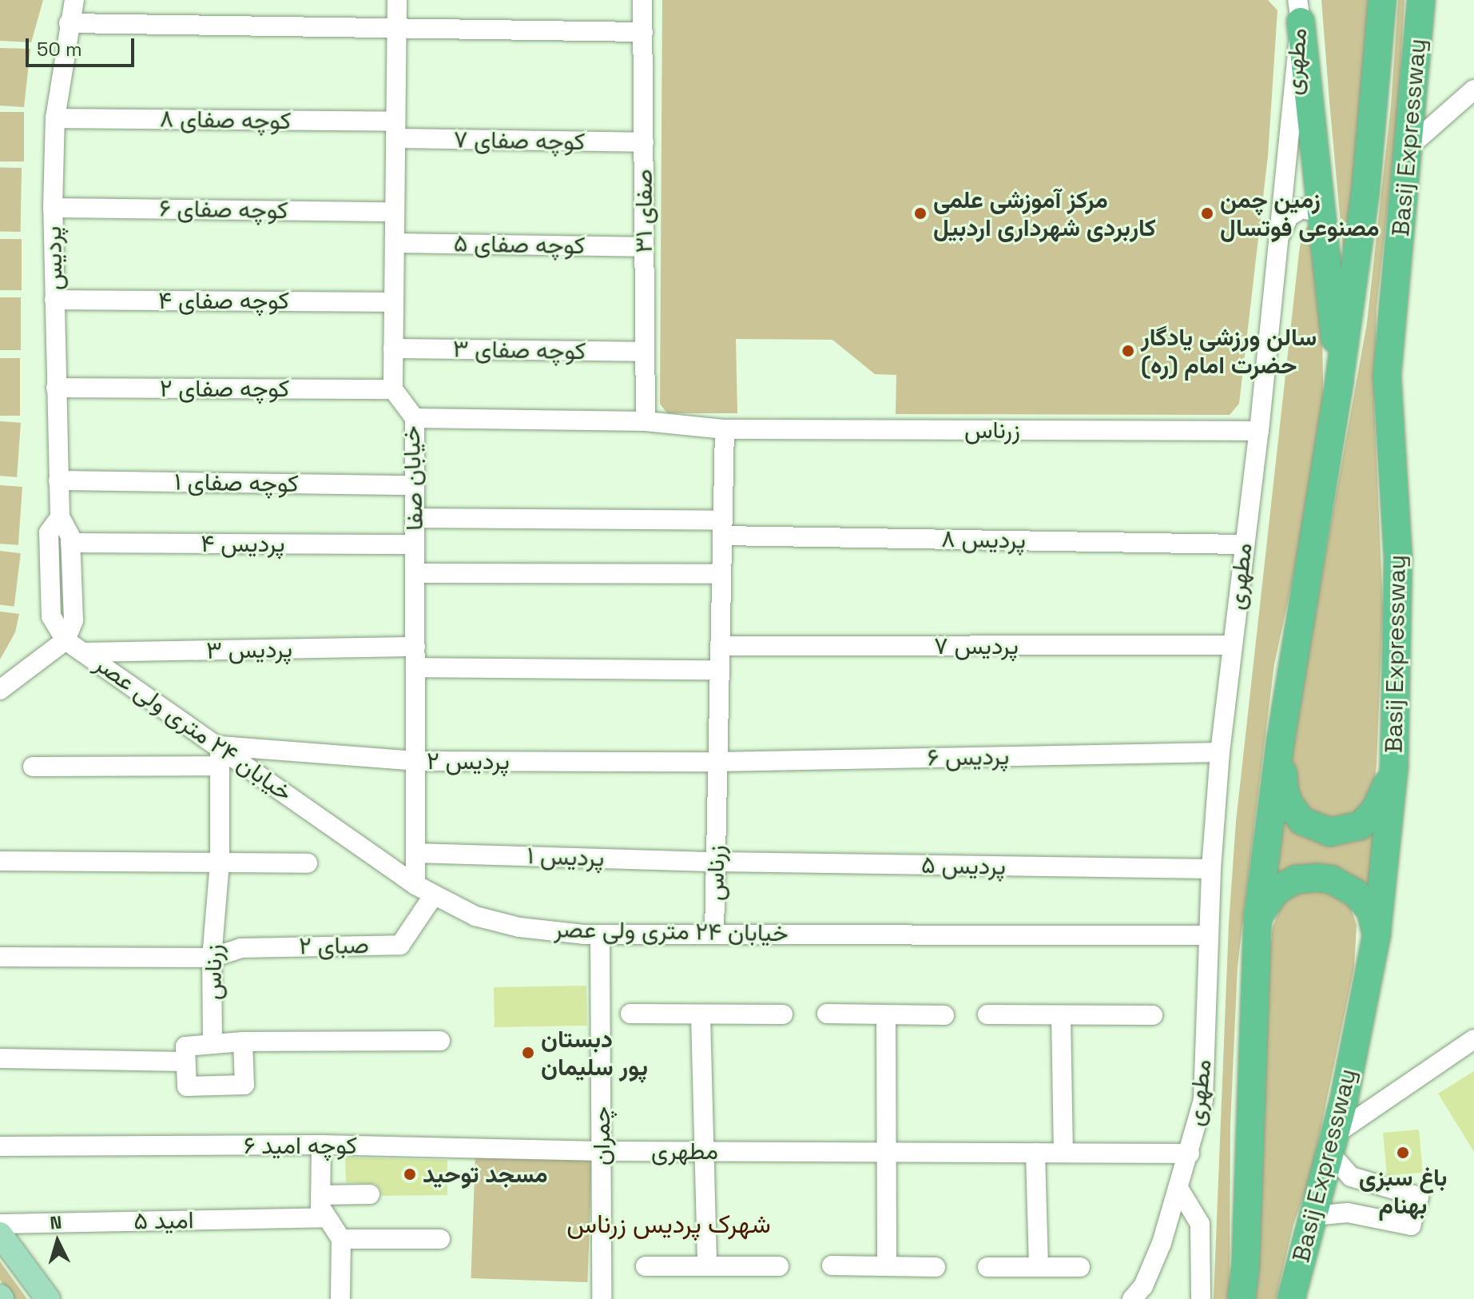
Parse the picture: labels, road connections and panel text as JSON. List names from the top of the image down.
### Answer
{
  "streets": {
    "highway": ["Basij Expressway"],
    "street": [
      "مطهری",
      "کوچه صفای ۸",
      "کوچه صفای ۷",
      "کوچه صفای ۶",
      "صفای ۳۱",
      "کوچه صفای ۵",
      "پردیس",
      "کوچه صفای ۴",
      "کوچه صفای ۳",
      "کوچه صفای ۲",
      "زرناس",
      "خیابان صفا",
      "کوچه صفای ۱",
      "پردیس ۸",
      "پردیس ۴",
      "پردیس ۷",
      "پردیس ۳",
      "خیابان ۲۴ متری ولی عصر",
      "پردیس ۶",
      "پردیس ۲",
      "پردیس ۱",
      "پردیس ۵",
      "صبای ۲",
      "چمران",
      "کوچه امید ۶",
      "امید ۵"
    ]
  },
  "crossings": [
    ["مطهری", "زرناس"],
    ["مطهری", "پردیس ۸"],
    ["مطهری", "پردیس ۷"],
    ["مطهری", "خیابان ۲۴ متری ولی عصر"],
    ["مطهری", "پردیس ۶"],
    ["مطهری", "پردیس ۵"],
    ["مطهری", "چمران"],
    ["مطهری", "کوچه امید ۶"],
    ["کوچه صفای ۸", "کوچه صفای ۷"],
    ["کوچه صفای ۸", "پردیس"],
    ["کوچه صفای ۷", "صفای ۳۱"],
    ["کوچه صفای ۶", "پردیس"],
    ["صفای ۳۱", "کوچه صفای ۵"],
    ["صفای ۳۱", "کوچه صفای ۳"],
    ["صفای ۳۱", "زرناس"],
    ["پردیس", "کوچه صفای ۴"],
    ["پردیس", "کوچه صفای ۲"],
    ["پردیس", "کوچه صفای ۱"],
    ["پردیس", "پردیس ۴"],
    ["پردیس", "خیابان ۲۴ متری ولی عصر"],
    ["کوچه صفای ۲", "خیابان صفا"],
    ["زرناس", "خیابان صفا"],
    ["زرناس", "پردیس ۸"],
    ["زرناس", "پردیس ۷"],
    ["زرناس", "خیابان ۲۴ متری ولی عصر"],
    ["زرناس", "پردیس ۶"],
    ["زرناس", "پردیس ۲"],
    ["زرناس", "پردیس ۱"],
    ["زرناس", "پردیس ۵"],
    ["زرناس", "صبای ۲"],
    ["خیابان صفا", "کوچه صفای ۱"],
    ["خیابان صفا", "پردیس ۸"],
    ["خیابان صفا", "پردیس ۴"],
    ["خیابان صفا", "پردیس ۳"],
    ["خیابان صفا", "خیابان ۲۴ متری ولی عصر"],
    ["خیابان صفا", "پردیس ۲"],
    ["خیابان صفا", "پردیس ۱"],
    ["پردیس ۳", "خیابان ۲۴ متری ولی عصر"],
    ["خیابان ۲۴ متری ولی عصر", "پردیس ۲"],
    ["خیابان ۲۴ متری ولی عصر", "صبای ۲"],
    ["خیابان ۲۴ متری ولی عصر", "چمران"],
    ["پردیس ۶", "پردیس ۲"],
    ["پردیس ۱", "پردیس ۵"],
    ["چمران", "کوچه امید ۶"]
  ],
  "districts": ["شهرک پردیس زرناس"],
  "places": [
    "مرکز آموزشی علمی کاربردی شهرداری اردبیل",
    "زمین چمن مصنوعی فوتسال",
    "سالن ورزشی یادگار حضرت امام (ره)",
    "دبستان پور سلیمان",
    "باغ سبزی بهنام",
    "مسجد توحید"
  ],
  "scale_bar": "50 m",
  "north": "top"
}
